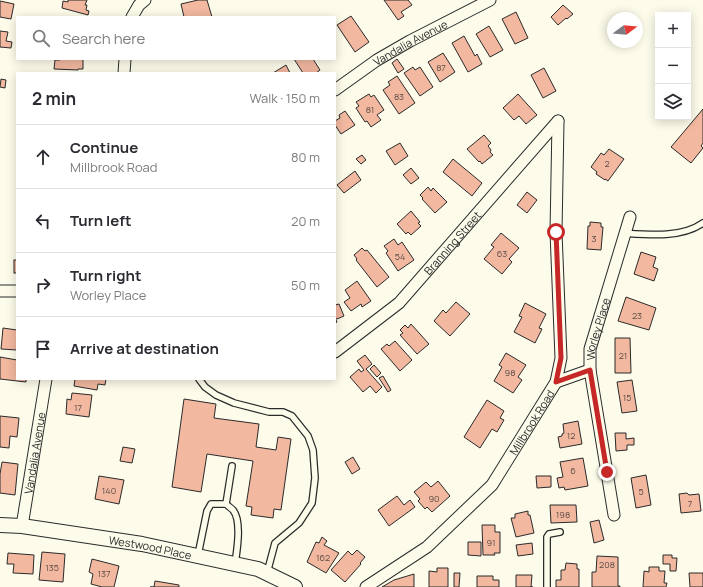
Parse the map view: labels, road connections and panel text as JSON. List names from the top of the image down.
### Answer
{
  "streets": {
    "street": [
      "Vandalia Avenue",
      "Branning Street",
      "Worley Place",
      "Millbrook Road",
      "Westwood Place"
    ]
  },
  "crossings": [
    ["Vandalia Avenue", "Westwood Place"],
    ["Branning Street", "Millbrook Road"]
  ],
  "house_numbers": [
    "87",
    "83",
    "81",
    "2",
    "3",
    "63",
    "54",
    "23",
    "21",
    "98",
    "15",
    "17",
    "12",
    "6",
    "140",
    "5",
    "90",
    "7",
    "198",
    "91",
    "162",
    "208",
    "135",
    "137"
  ],
  "north": "right",
  "page": {
    "map_buttons": ["+", "−"],
    "search": "Search here",
    "heading": ["2 min", "Walk · 150 m"],
    "list": [
      ["Continue", "Millbrook Road", "80 m"],
      ["Turn left", "20 m"],
      ["Turn right", "Worley Place", "50 m"],
      "Arrive at destination"
    ]
  }
}
